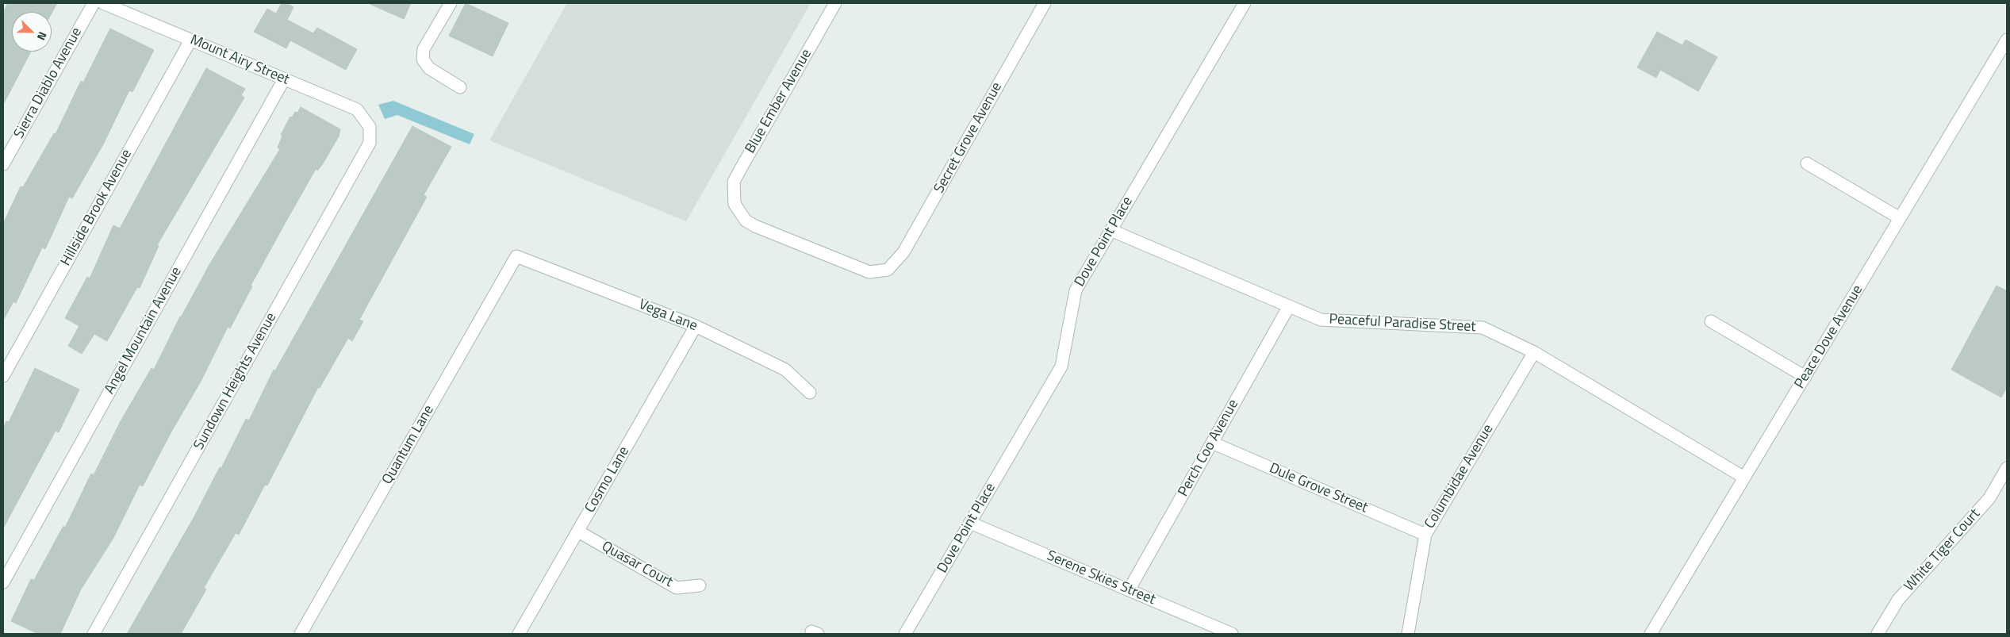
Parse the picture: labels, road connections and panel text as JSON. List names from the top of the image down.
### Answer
{
  "streets": {
    "street": [
      "Mount Airy Street",
      "Sierra Diablo Avenue",
      "Blue Ember Avenue",
      "Secret Grove Avenue",
      "Hillside Brook Avenue",
      "Dove Point Place",
      "Vega Lane",
      "Peaceful Paradise Street",
      "Angel Mountain Avenue",
      "Peace Dove Avenue",
      "Sundown Heights Avenue",
      "Quantum Lane",
      "Perch Coo Avenue",
      "Columbidae Avenue",
      "Cosmo Lane",
      "Dule Grove Street",
      "White Tiger Court",
      "Quasar Court",
      "Serene Skies Street"
    ]
  },
  "crossings": [
    ["Mount Airy Street", "Hillside Brook Avenue"],
    ["Mount Airy Street", "Angel Mountain Avenue"],
    ["Mount Airy Street", "Sundown Heights Avenue"],
    ["Blue Ember Avenue", "Secret Grove Avenue"],
    ["Dove Point Place", "Peaceful Paradise Street"],
    ["Dove Point Place", "Serene Skies Street"],
    ["Vega Lane", "Quantum Lane"],
    ["Vega Lane", "Cosmo Lane"],
    ["Peaceful Paradise Street", "Peace Dove Avenue"],
    ["Peaceful Paradise Street", "Perch Coo Avenue"],
    ["Peaceful Paradise Street", "Columbidae Avenue"],
    ["Perch Coo Avenue", "Dule Grove Street"],
    ["Perch Coo Avenue", "Serene Skies Street"],
    ["Columbidae Avenue", "Dule Grove Street"],
    ["Cosmo Lane", "Quasar Court"]
  ],
  "north": "bottom right"
}
